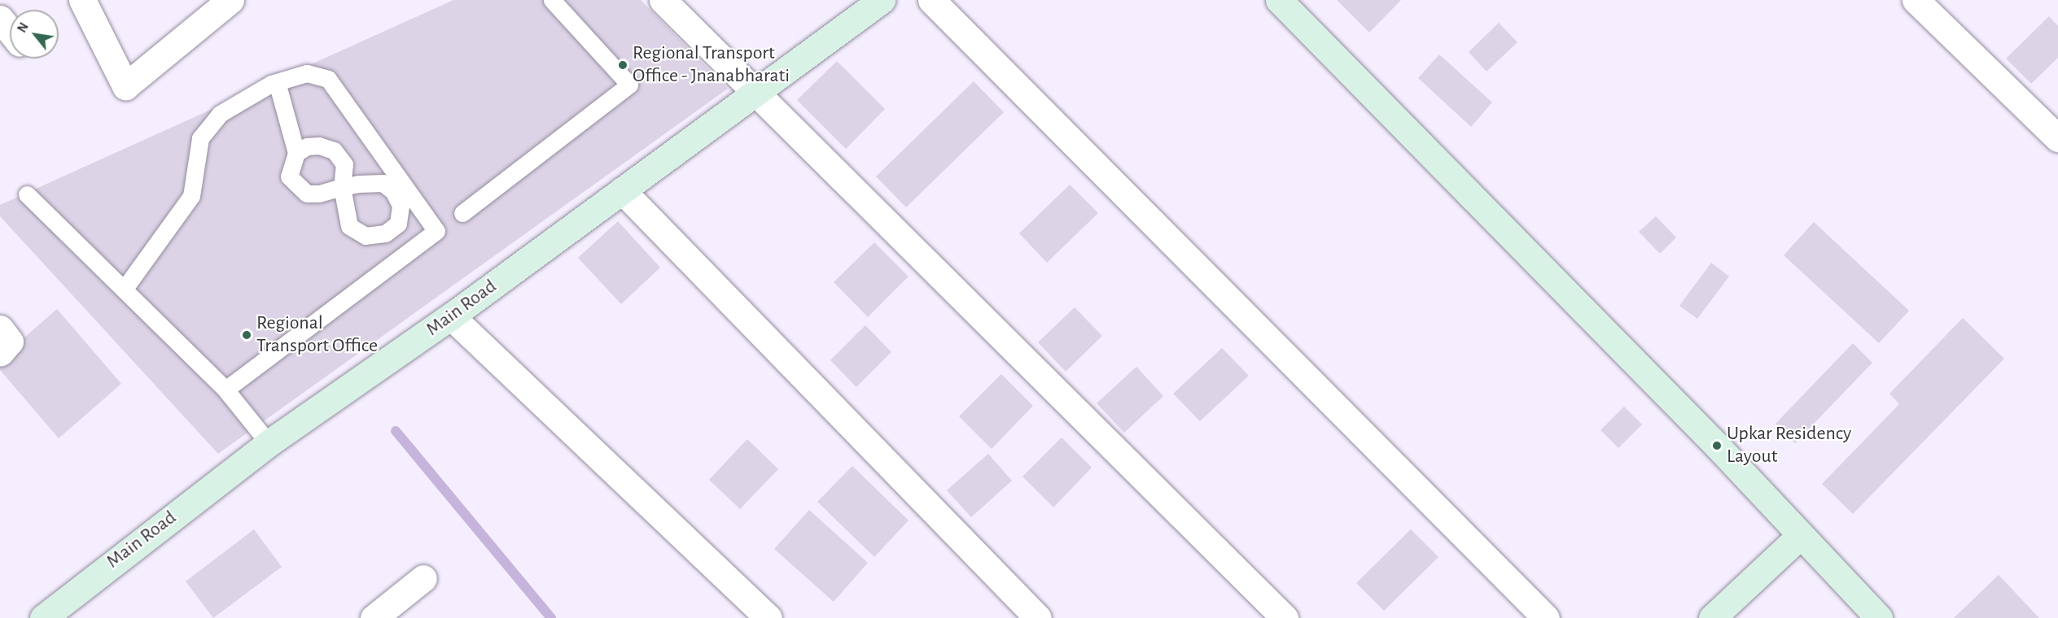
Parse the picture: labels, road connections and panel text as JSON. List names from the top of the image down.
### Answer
{
  "streets": {
    "street": ["Main Road"]
  },
  "places": ["Regional Transport Office - Jnanabharati", "Regional Transport Office", "Upkar Residency Layout"],
  "north": "top left"
}
